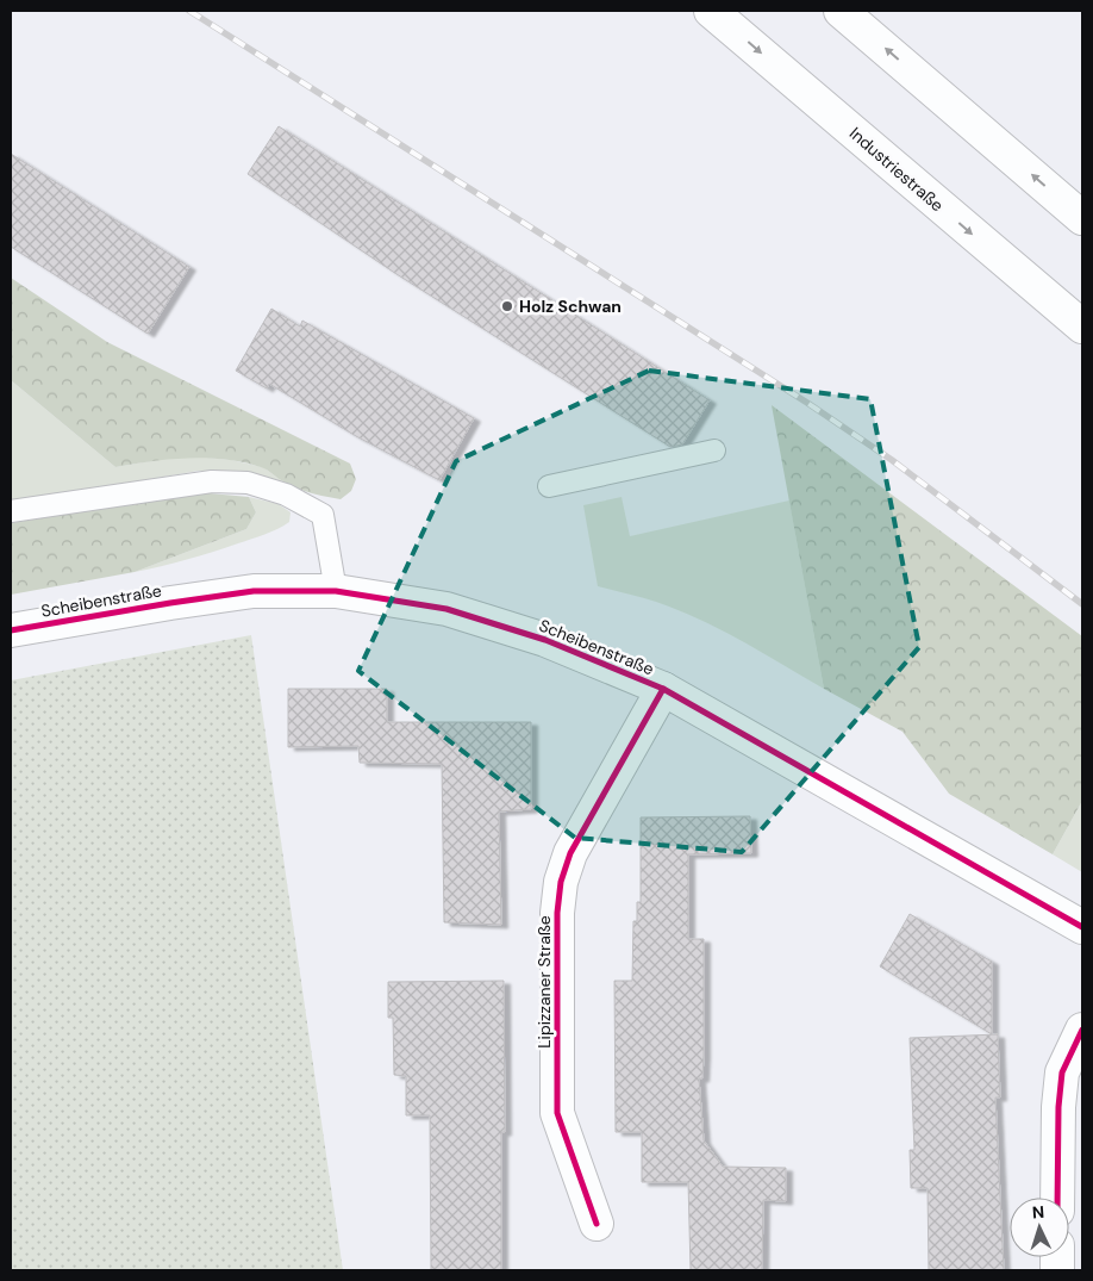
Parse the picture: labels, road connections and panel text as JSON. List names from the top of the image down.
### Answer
{
  "streets": {
    "main road": ["Industriestraße", "Scheibenstraße", "Lipizzaner Straße"]
  },
  "crossings": [
    ["Scheibenstraße", "Lipizzaner Straße"]
  ],
  "places": ["Holz Schwan"],
  "north": "top"
}
